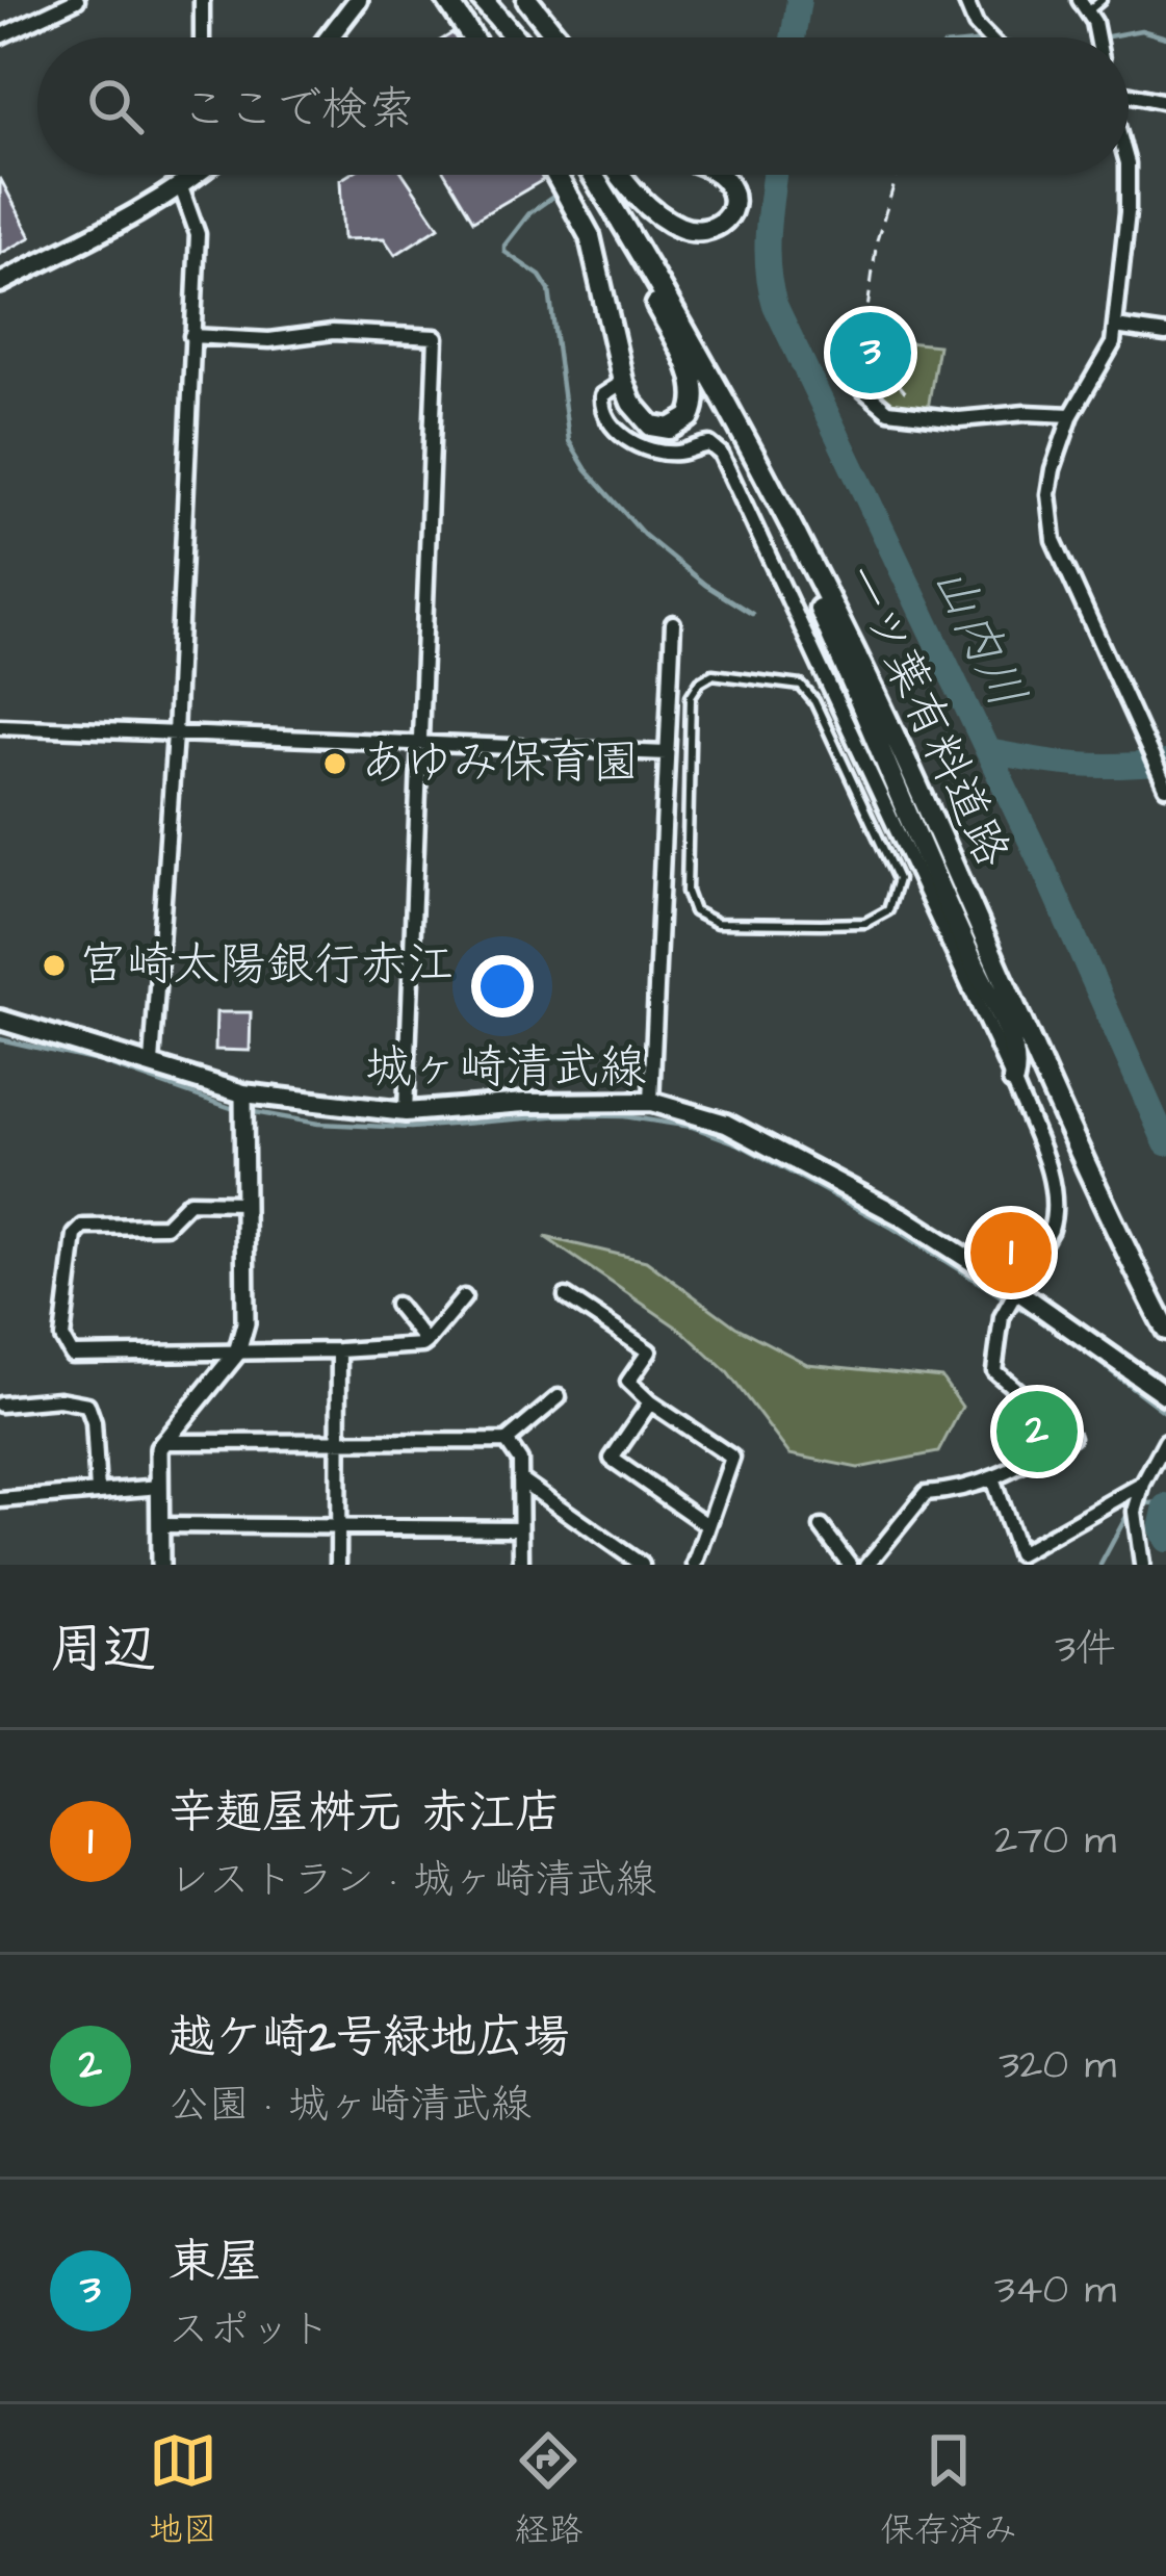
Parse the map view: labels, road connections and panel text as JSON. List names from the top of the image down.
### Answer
{
  "streets": {
    "main road": ["一ツ葉有料道路", "城ヶ崎清武線"]
  },
  "water": ["山内川"],
  "places": ["あゆみ保育園", "宮崎太陽銀行赤江"],
  "page": {
    "search": "ここで検索",
    "pins": ["3", "1", "2"],
    "heading": ["周辺", "3件"],
    "list": [
      {
        "mark": "1",
        "name": "辛麺屋桝元 赤江店",
        "note": "レストラン · 城ヶ崎清武線",
        "value": "270 m"
      },
      {
        "mark": "2",
        "name": "越ケ崎2号緑地広場",
        "note": "公園 · 城ヶ崎清武線",
        "value": "320 m"
      },
      {
        "mark": "3",
        "name": "東屋",
        "note": "スポット",
        "value": "340 m"
      }
    ],
    "nav": ["地図", "経路", "保存済み"]
  }
}
